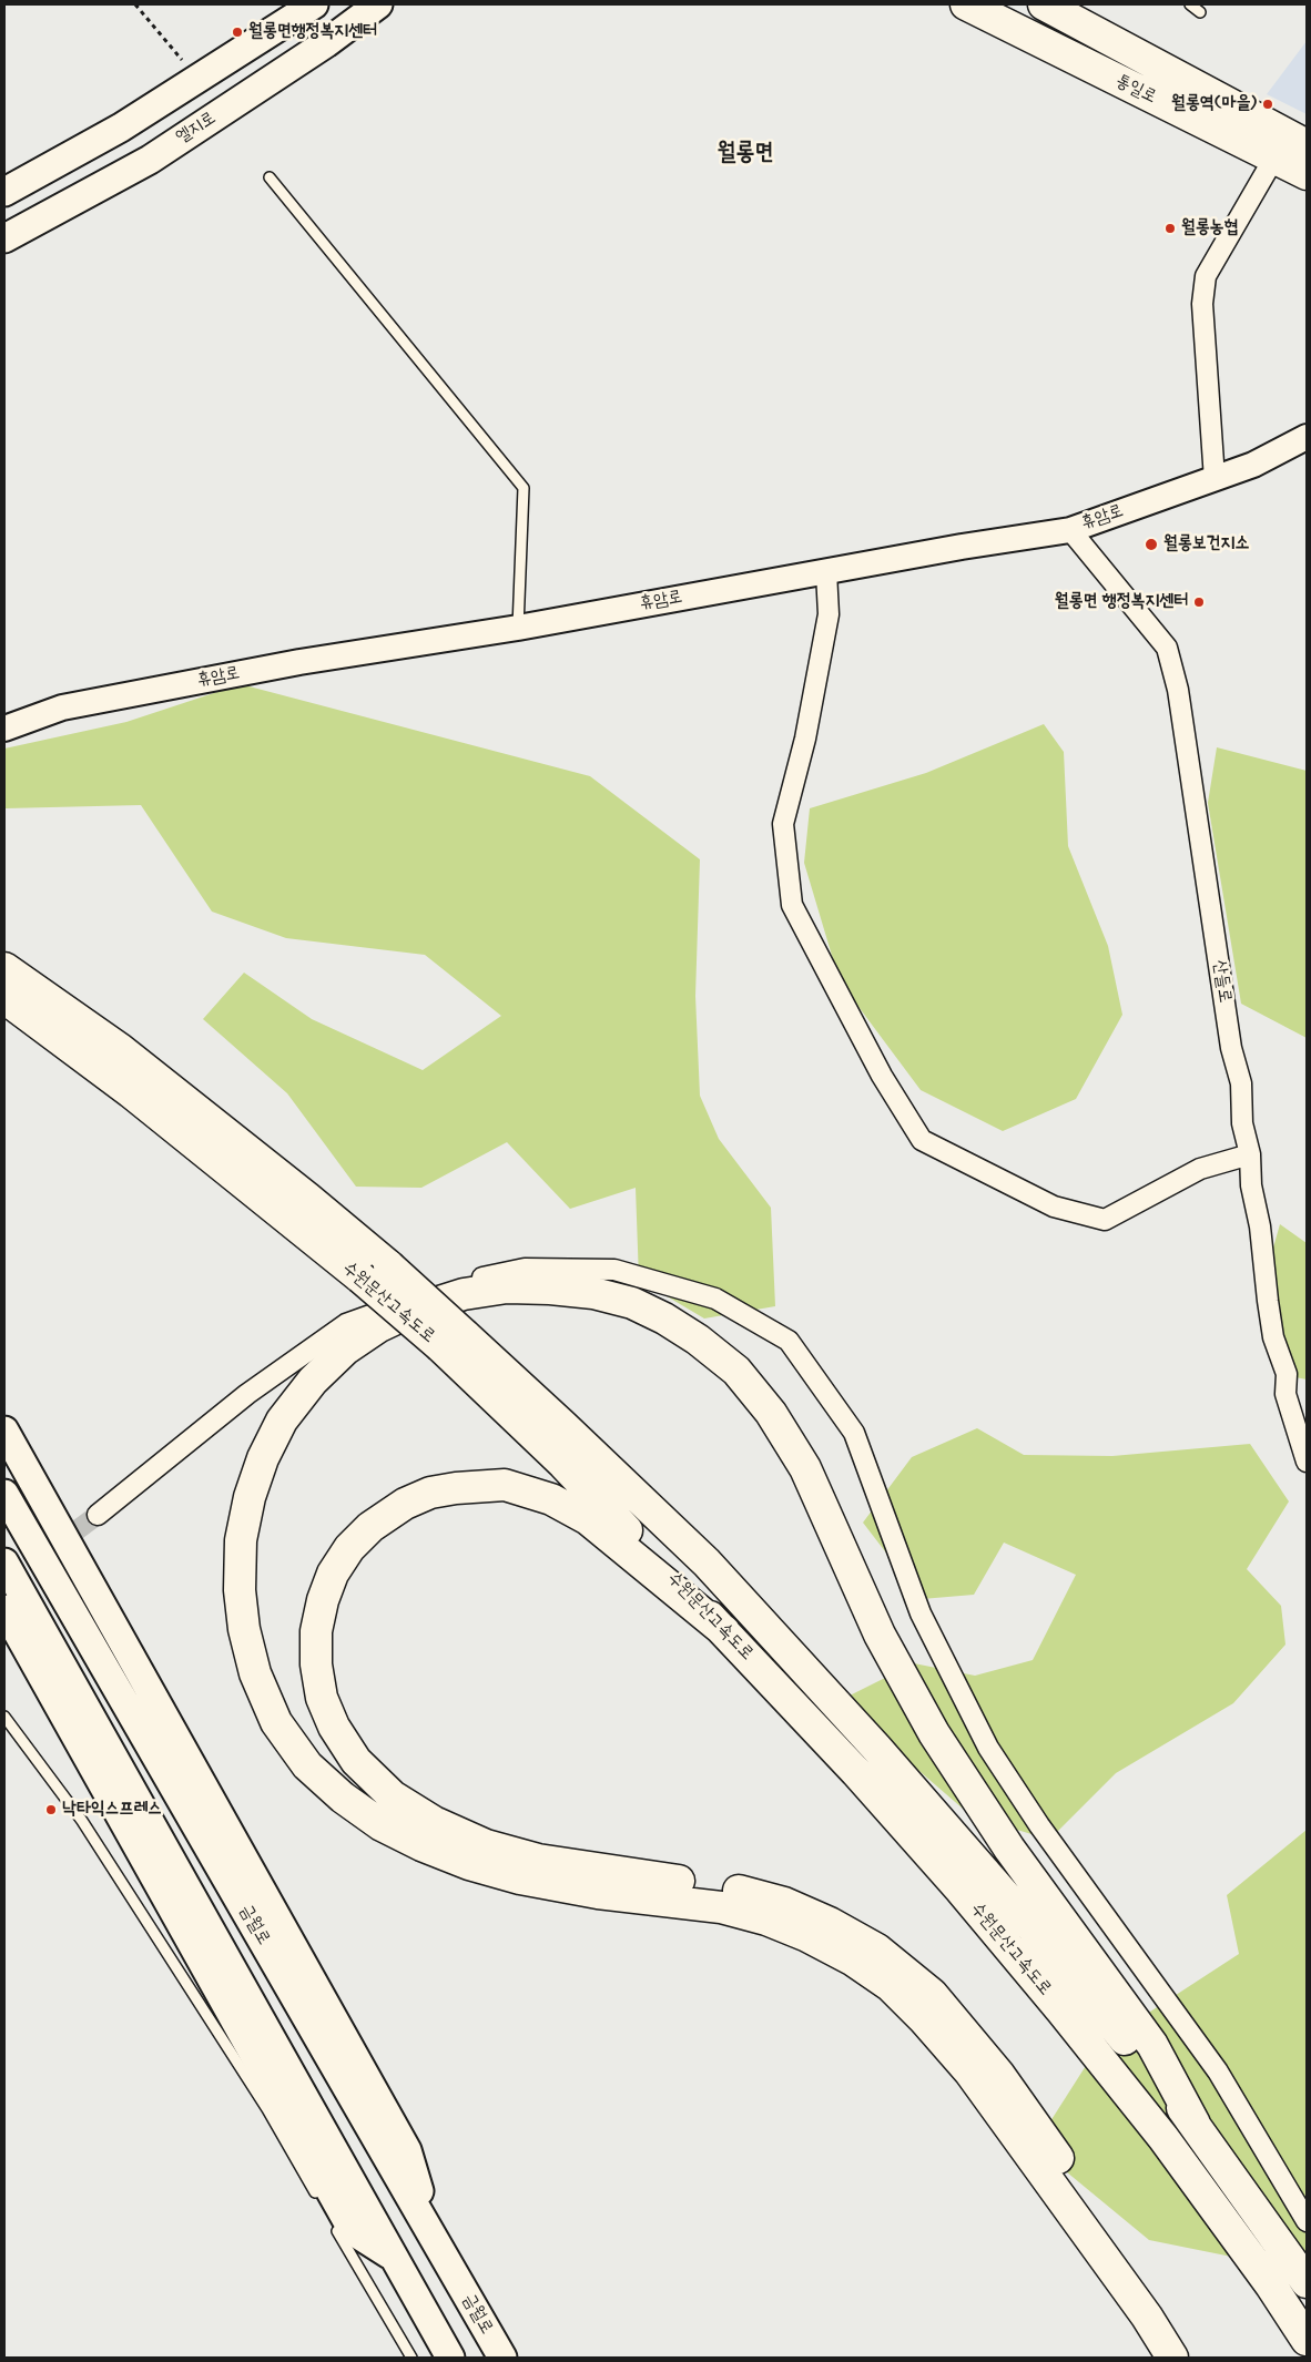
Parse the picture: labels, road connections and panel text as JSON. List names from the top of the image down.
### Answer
{
  "streets": {
    "main road": [
      "통일로",
      "엘지로",
      "수원문산고속도로",
      "금월로"
    ],
    "street": ["휴암로", "산들로"]
  },
  "crossings": [
    ["휴암로", "산들로"]
  ],
  "districts": ["월롱면"],
  "places": [
    "월롱면행정복지센터",
    "월롱역(마을)",
    "월롱농협",
    "월롱보건지소",
    "월롱면 행정복지센터",
    "낙타익스프레스"
  ]
}
